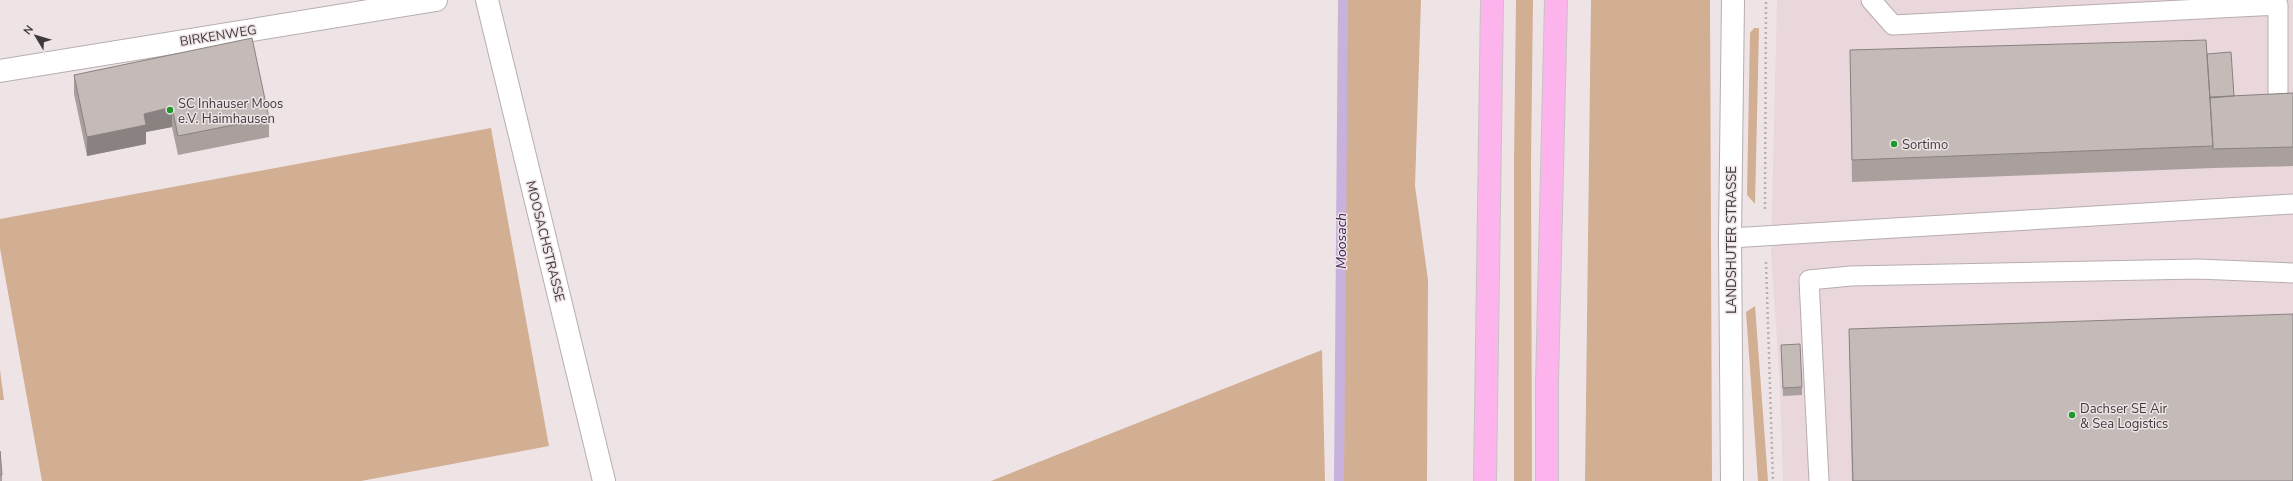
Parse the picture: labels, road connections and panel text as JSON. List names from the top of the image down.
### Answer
{
  "streets": {
    "street": ["BIRKENWEG", "LANDSHUTER STRASSE", "MOOSACHSTRASSE"]
  },
  "water": ["Moosach"],
  "places": ["SC Inhauser Moos e.V. Haimhausen", "Sortimo", "Dachser SE Air & Sea Logistics"],
  "north": "top left"
}
